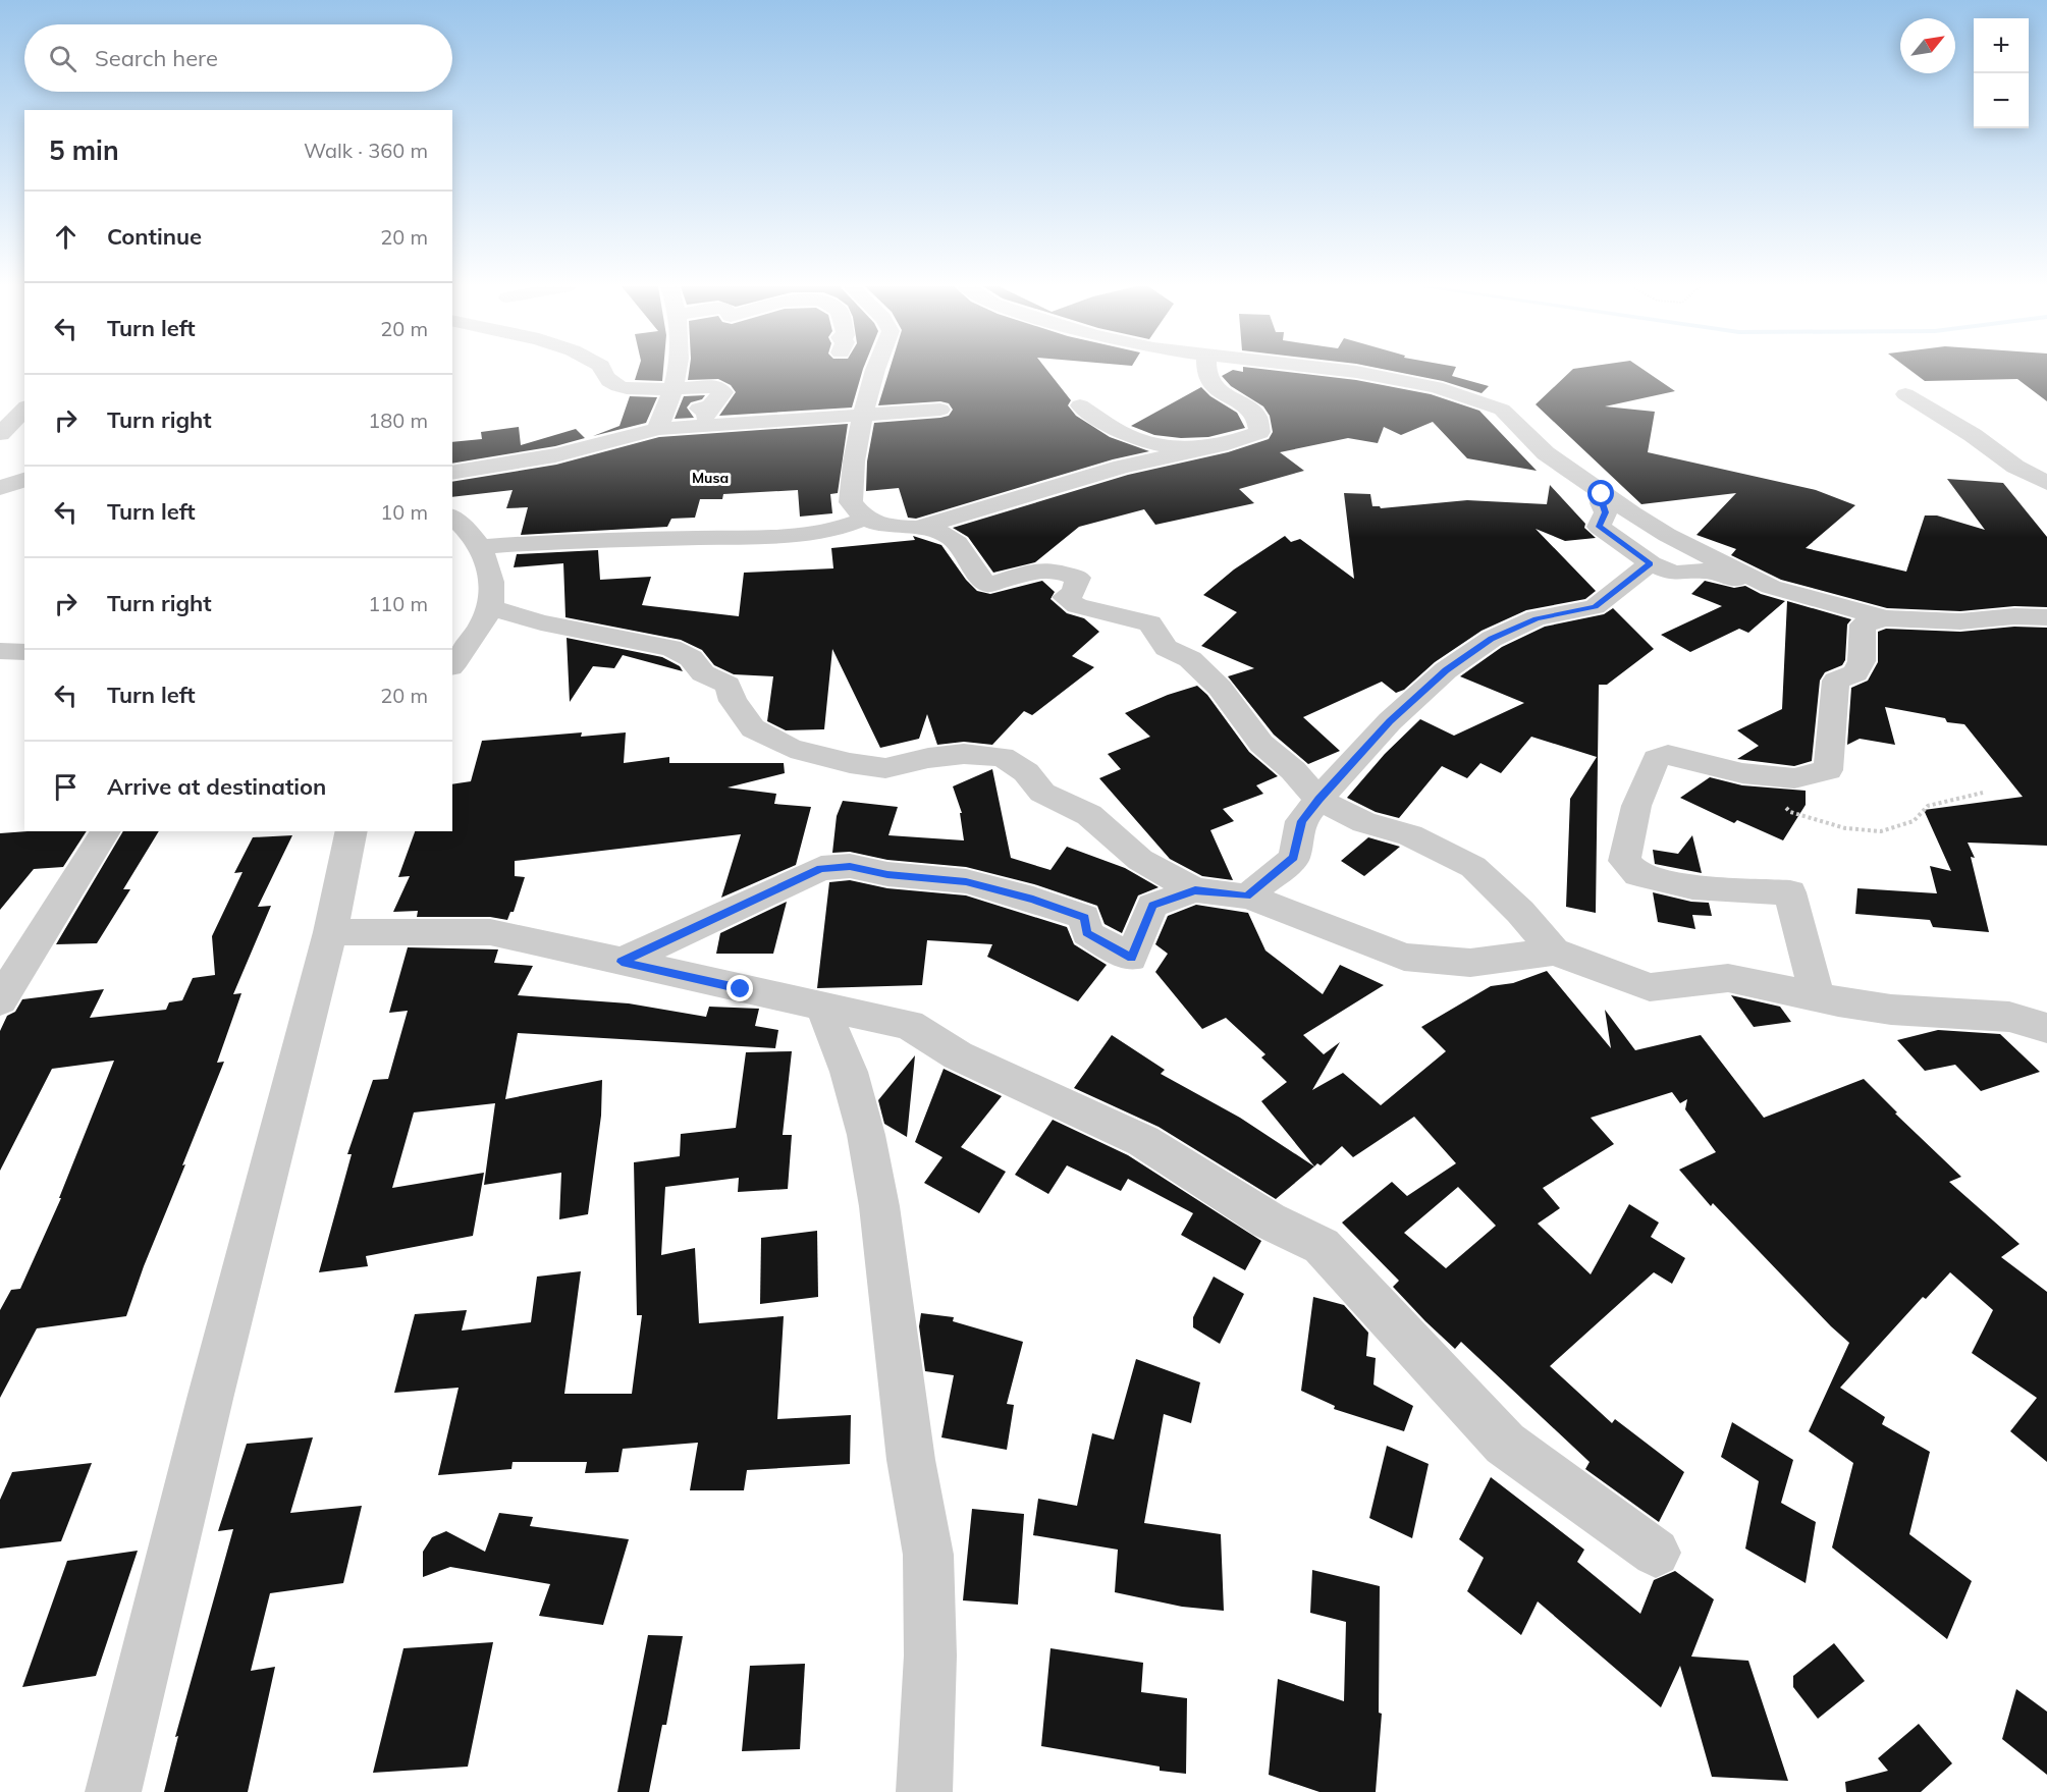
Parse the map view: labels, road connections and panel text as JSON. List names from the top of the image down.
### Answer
{
  "districts": ["Musa"],
  "north": "top right",
  "page": {
    "map_buttons": ["+", "−"],
    "search": "Search here",
    "heading": ["5 min", "Walk · 360 m"],
    "list": [
      ["Continue", "20 m"],
      ["Turn left", "20 m"],
      ["Turn right", "180 m"],
      ["Turn left", "10 m"],
      ["Turn right", "110 m"],
      ["Turn left", "20 m"],
      "Arrive at destination"
    ]
  }
}
